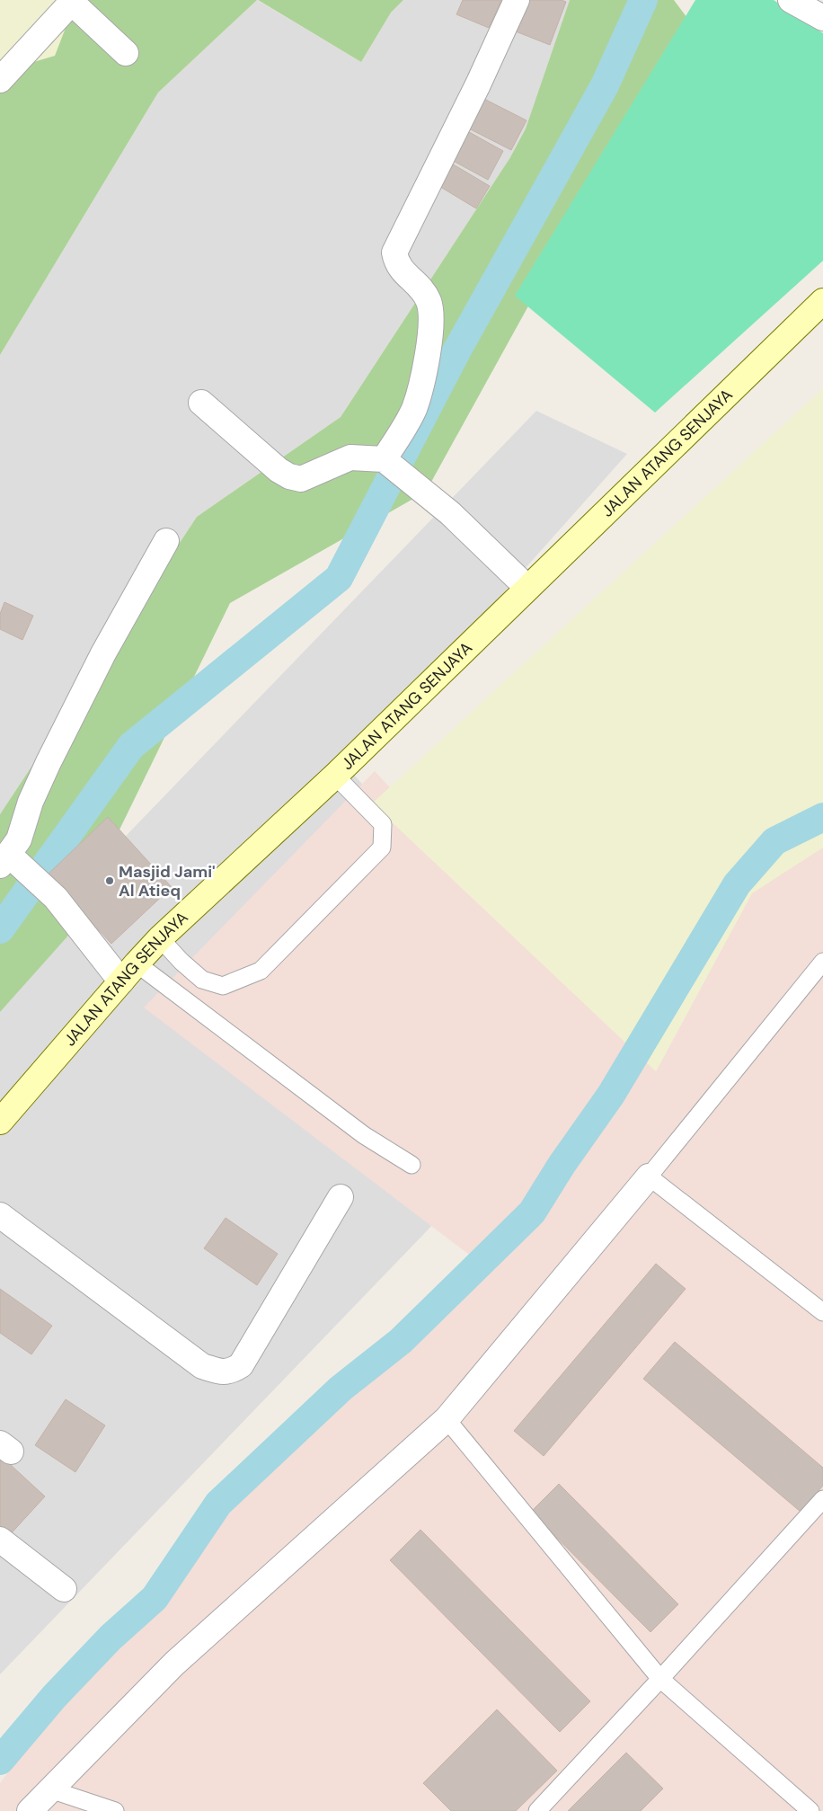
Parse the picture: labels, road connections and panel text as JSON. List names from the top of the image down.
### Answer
{
  "streets": {
    "main road": ["JALAN ATANG SENJAYA"]
  },
  "places": ["Masjid Jami' Al Atieq"]
}
